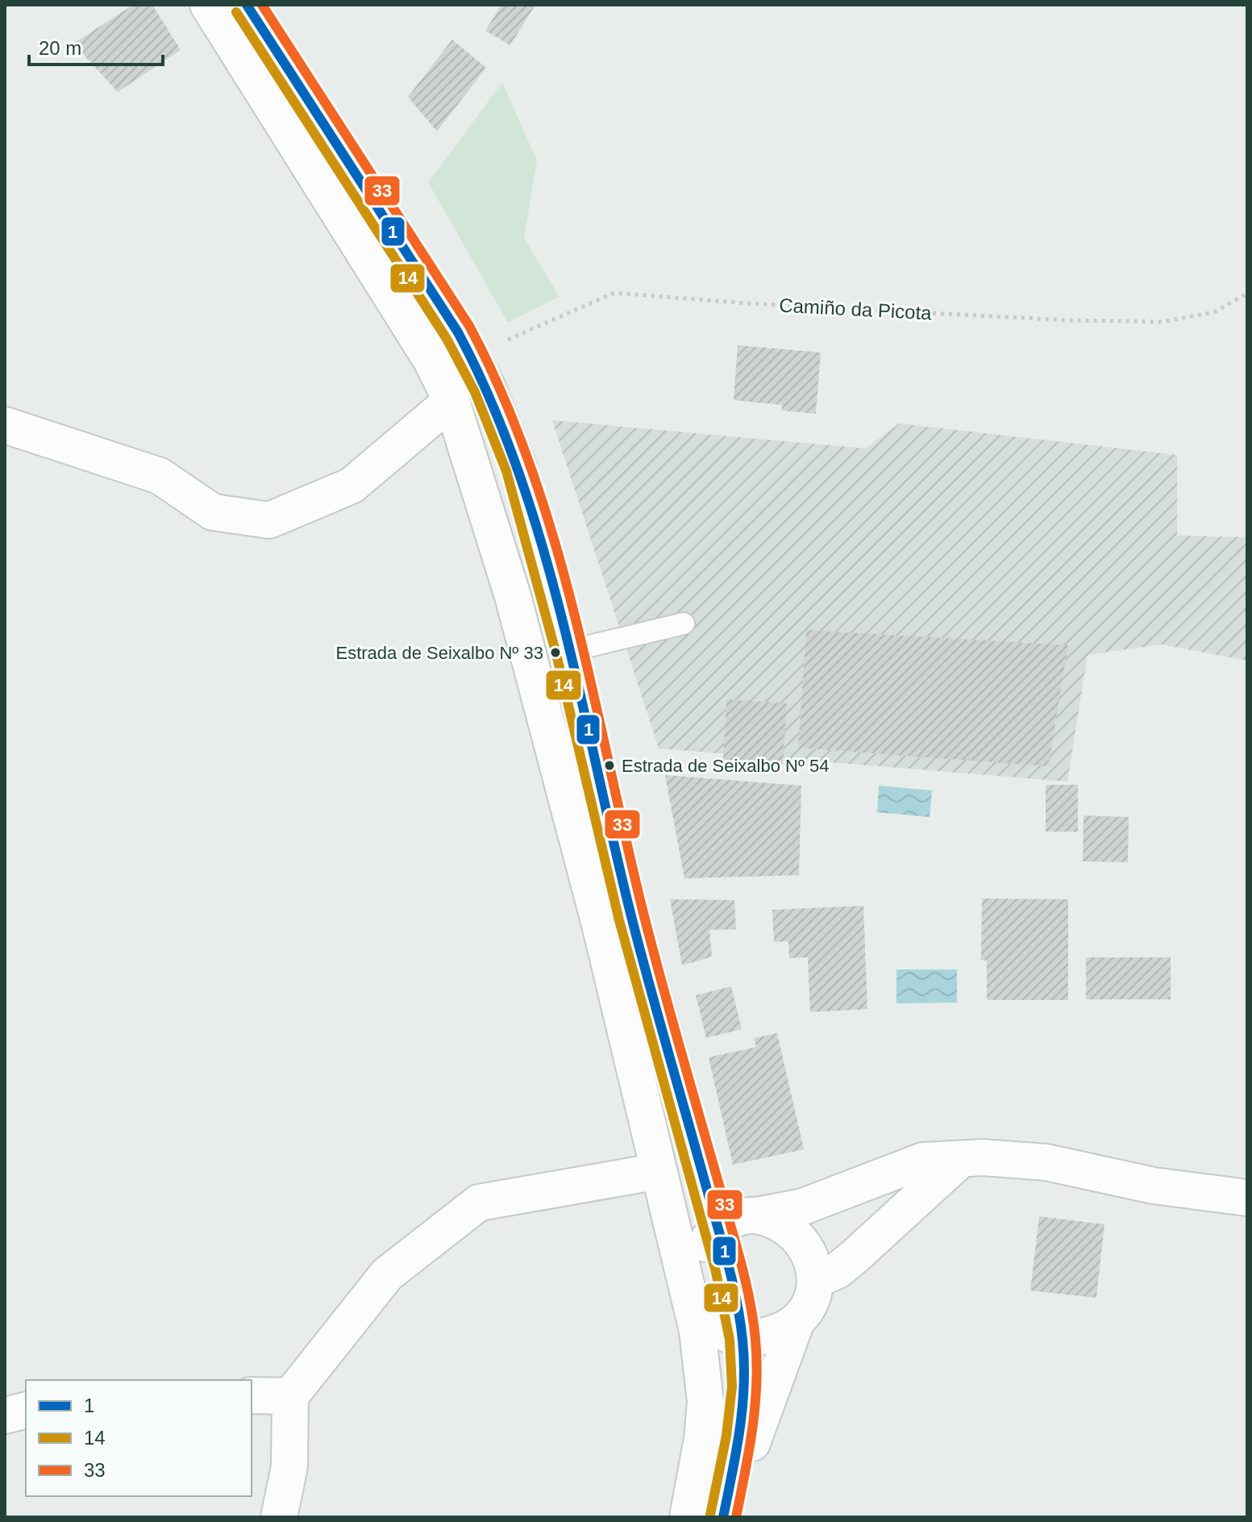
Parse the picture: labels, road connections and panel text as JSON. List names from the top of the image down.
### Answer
{
  "streets": {
    "path": ["Camiño da Picota"]
  },
  "places": ["Estrada de Seixalbo Nº 33", "Estrada de Seixalbo Nº 54"],
  "lines": ["transit line 1", "transit line 33", "transit line 14"],
  "legend": ["1", "14", "33"],
  "scale_bar": "20 m"
}
